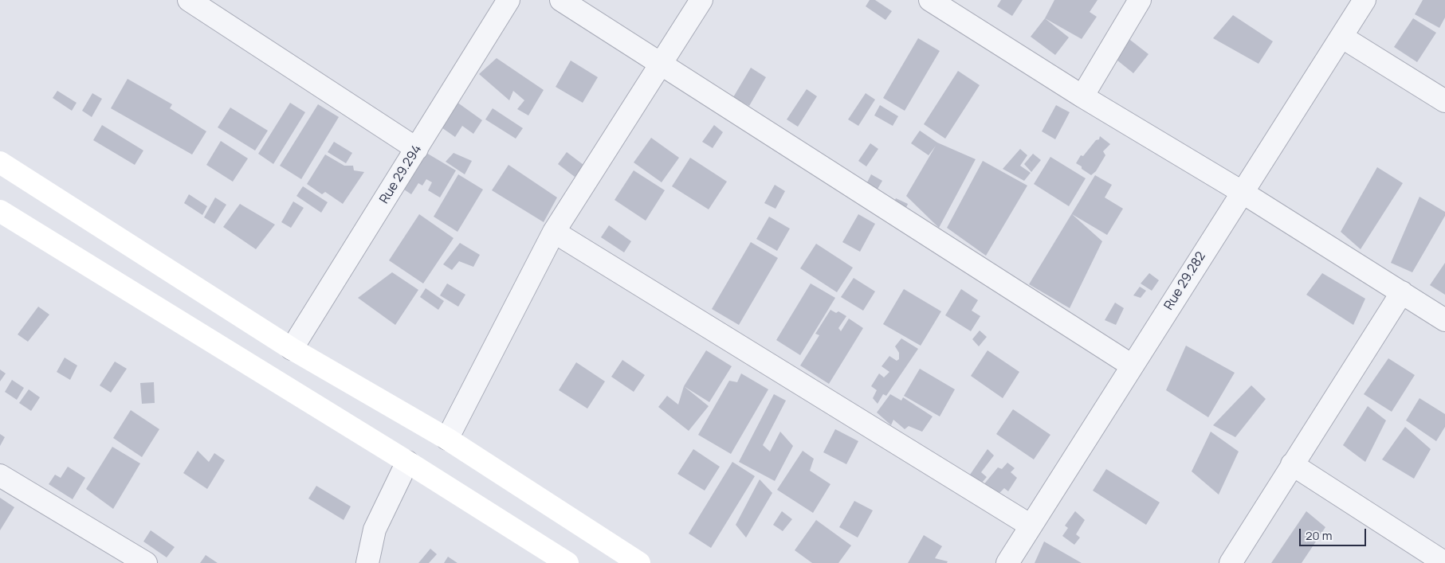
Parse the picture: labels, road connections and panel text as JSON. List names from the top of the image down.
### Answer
{
  "streets": {
    "street": ["Rue 29.294", "Rue 29.282"]
  },
  "scale_bar": "20 m"
}
